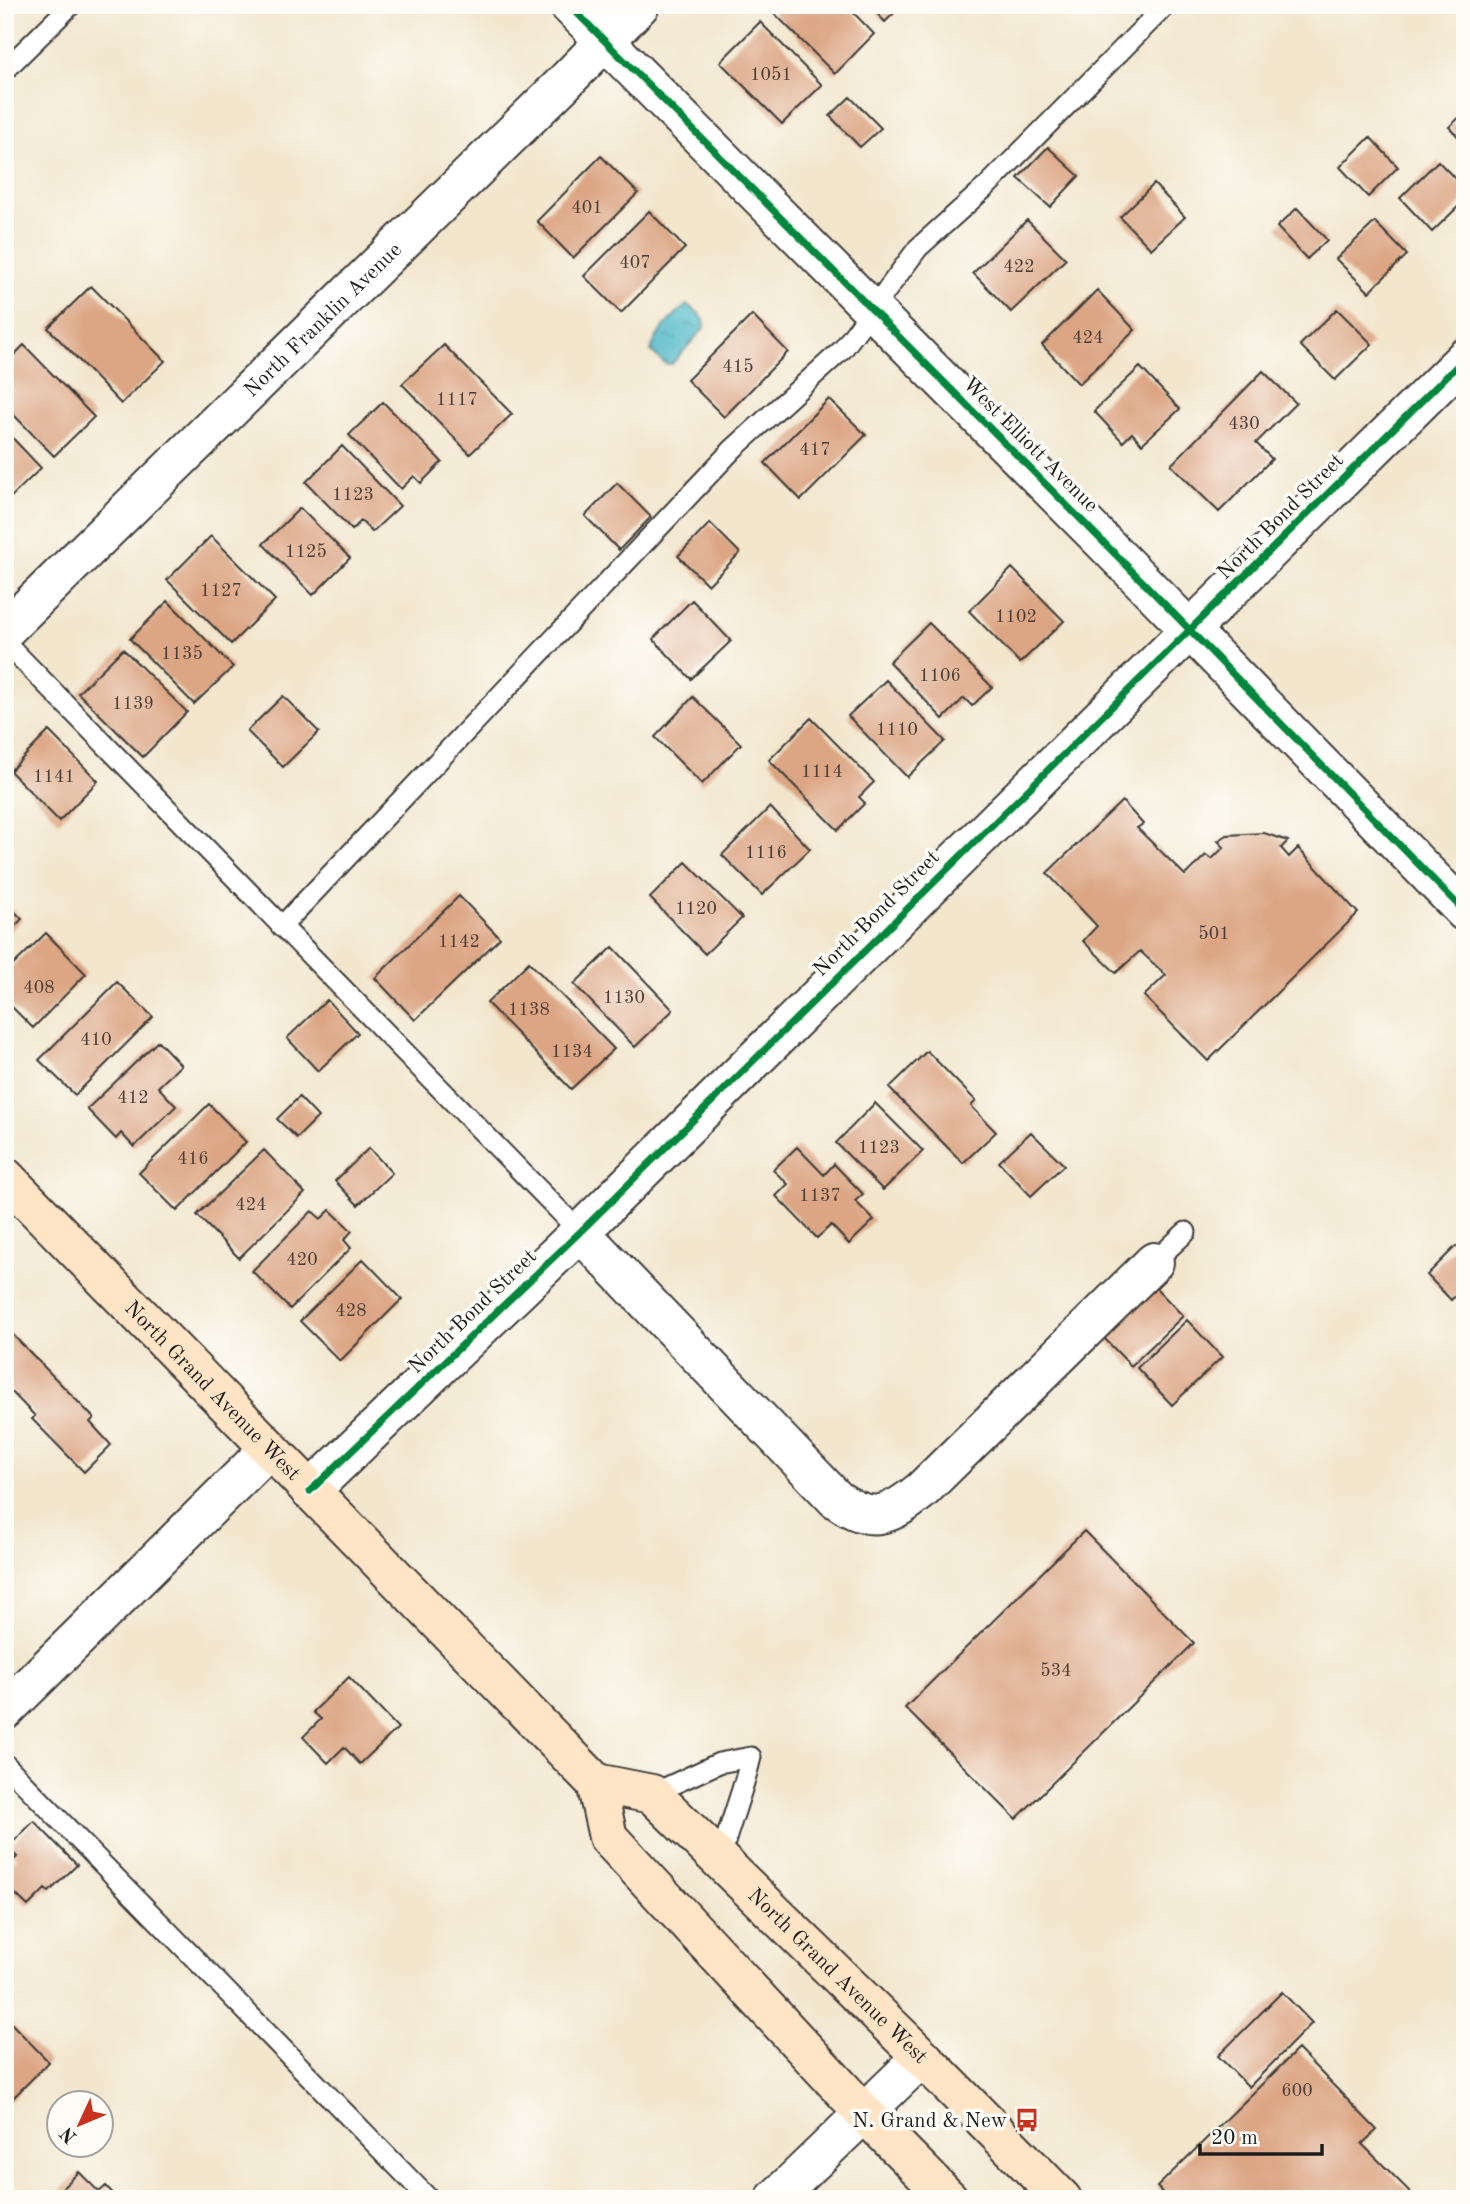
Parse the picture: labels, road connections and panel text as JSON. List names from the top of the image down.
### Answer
{
  "streets": {
    "main road": ["North Grand Avenue West"],
    "street": ["North Franklin Avenue", "West Elliott Avenue", "North Bond Street"]
  },
  "crossings": [
    ["North Franklin Avenue", "West Elliott Avenue"],
    ["West Elliott Avenue", "North Bond Street"],
    ["North Bond Street", "North Grand Avenue West"]
  ],
  "places": {
    "bus stop": ["N. Grand & New"]
  },
  "house_numbers": [
    "1051",
    "401",
    "407",
    "422",
    "424",
    "415",
    "1117",
    "430",
    "417",
    "1123",
    "1125",
    "1127",
    "1102",
    "1135",
    "1106",
    "1139",
    "1110",
    "1114",
    "1141",
    "1116",
    "1120",
    "501",
    "1142",
    "408",
    "1130",
    "1138",
    "410",
    "1134",
    "412",
    "1123",
    "416",
    "1137",
    "424",
    "420",
    "428",
    "534",
    "600"
  ],
  "scale_bar": "20 m",
  "north": "bottom left"
}
